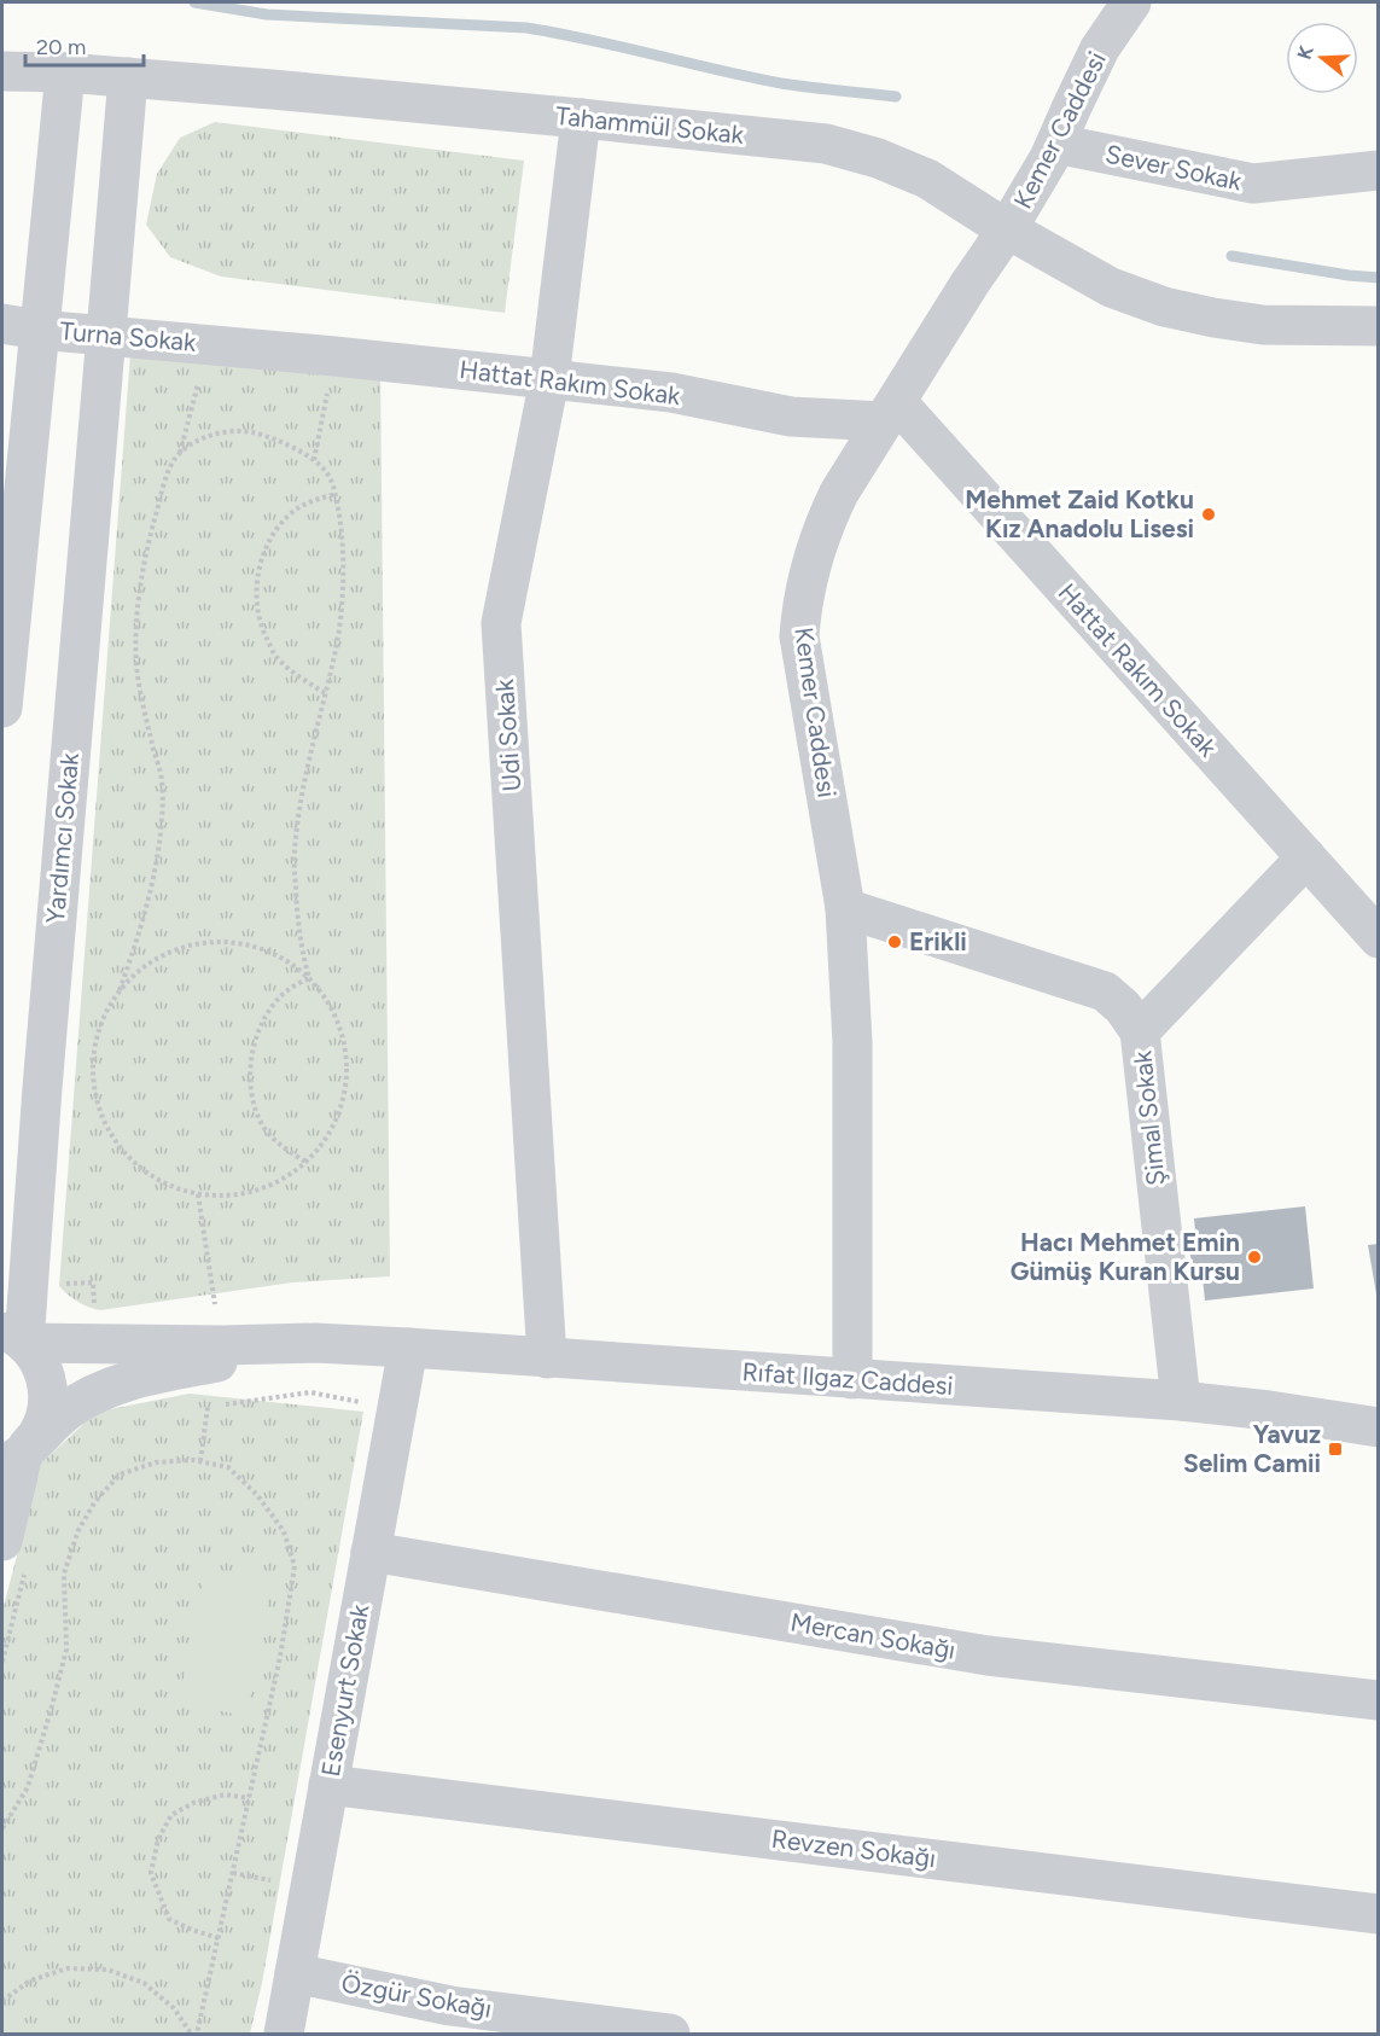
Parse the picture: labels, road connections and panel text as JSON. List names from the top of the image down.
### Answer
{
  "streets": {
    "street": [
      "Tahammül Sokak",
      "Kemer Caddesi",
      "Sever Sokak",
      "Turna Sokak",
      "Hattat Rakım Sokak",
      "Udi Sokak",
      "Yardımcı Sokak",
      "Şimal Sokak",
      "Rıfat Ilgaz Caddesi",
      "Mercan Sokağı",
      "Esenyurt Sokak",
      "Revzen Sokağı",
      "Özgür Sokağı"
    ]
  },
  "crossings": [
    ["Tahammül Sokak", "Kemer Caddesi"],
    ["Tahammül Sokak", "Udi Sokak"],
    ["Tahammül Sokak", "Yardımcı Sokak"],
    ["Kemer Caddesi", "Sever Sokak"],
    ["Kemer Caddesi", "Hattat Rakım Sokak"],
    ["Kemer Caddesi", "Şimal Sokak"],
    ["Kemer Caddesi", "Rıfat Ilgaz Caddesi"],
    ["Turna Sokak", "Hattat Rakım Sokak"],
    ["Turna Sokak", "Yardımcı Sokak"],
    ["Hattat Rakım Sokak", "Udi Sokak"],
    ["Udi Sokak", "Rıfat Ilgaz Caddesi"],
    ["Yardımcı Sokak", "Rıfat Ilgaz Caddesi"],
    ["Şimal Sokak", "Rıfat Ilgaz Caddesi"],
    ["Rıfat Ilgaz Caddesi", "Esenyurt Sokak"],
    ["Mercan Sokağı", "Esenyurt Sokak"],
    ["Esenyurt Sokak", "Revzen Sokağı"],
    ["Esenyurt Sokak", "Özgür Sokağı"]
  ],
  "places": {
    "other": ["Mehmet Zaid Kotku Kız Anadolu Lisesi", "Erikli", "Hacı Mehmet Emin Gümüş Kuran Kursu"],
    "transit": ["Yavuz Selim Camii"]
  },
  "scale_bar": "20 m",
  "north": "left"
}
